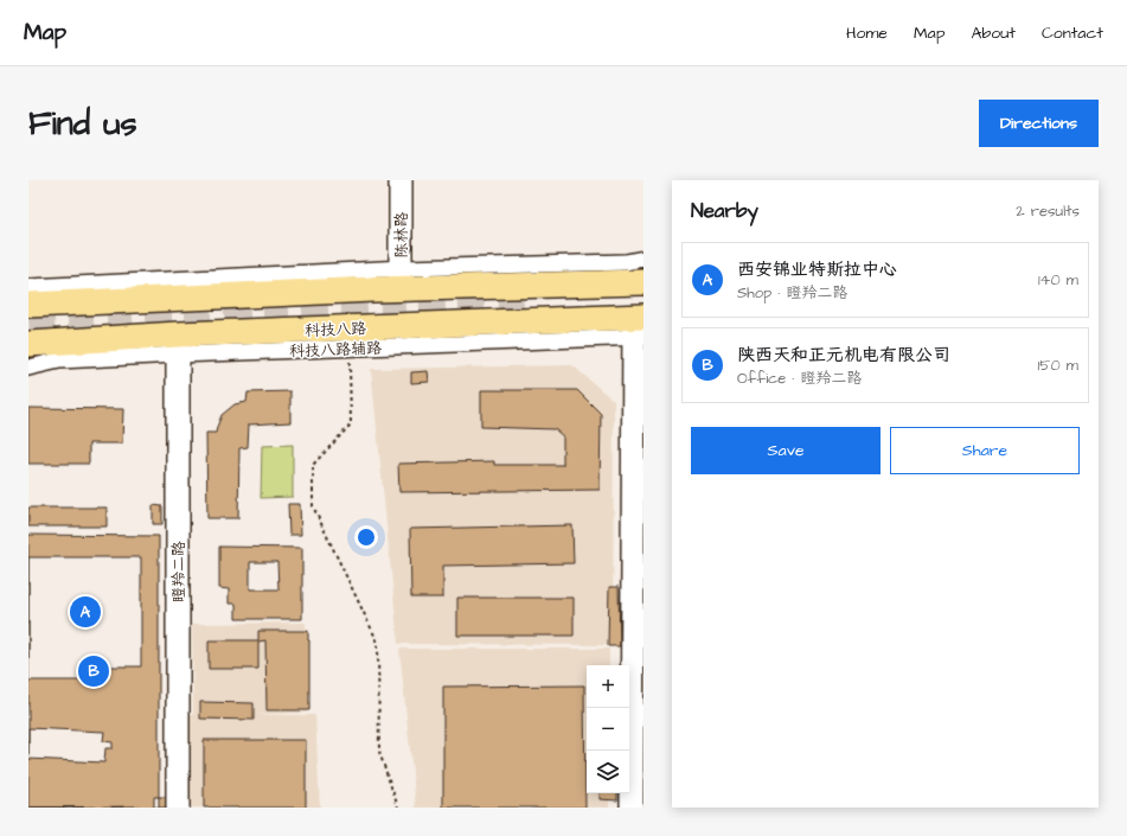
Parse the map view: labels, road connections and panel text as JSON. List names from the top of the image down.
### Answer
{
  "streets": {
    "main road": ["科技八路"],
    "street": ["陈林路", "科技八路辅路", "瞪羚二路"]
  },
  "crossings": [
    ["科技八路", "科技八路辅路"],
    ["科技八路", "瞪羚二路"],
    ["科技八路辅路", "瞪羚二路"]
  ],
  "page": {
    "header": "Map",
    "nav": [
      "Home",
      "Map",
      "About",
      "Contact"
    ],
    "buttons": [
      "Directions",
      ["Save", "Share"]
    ],
    "title": "Find us",
    "heading": ["Nearby", "2 results"],
    "list": [
      {
        "mark": "A",
        "name": "西安锦业特斯拉中心",
        "note": "Shop · 瞪羚二路",
        "value": "140 m"
      },
      {
        "mark": "B",
        "name": "陕西天和正元机电有限公司",
        "note": "Office · 瞪羚二路",
        "value": "150 m"
      }
    ],
    "pins": ["A", "B"],
    "map_buttons": ["+", "−"]
  }
}
